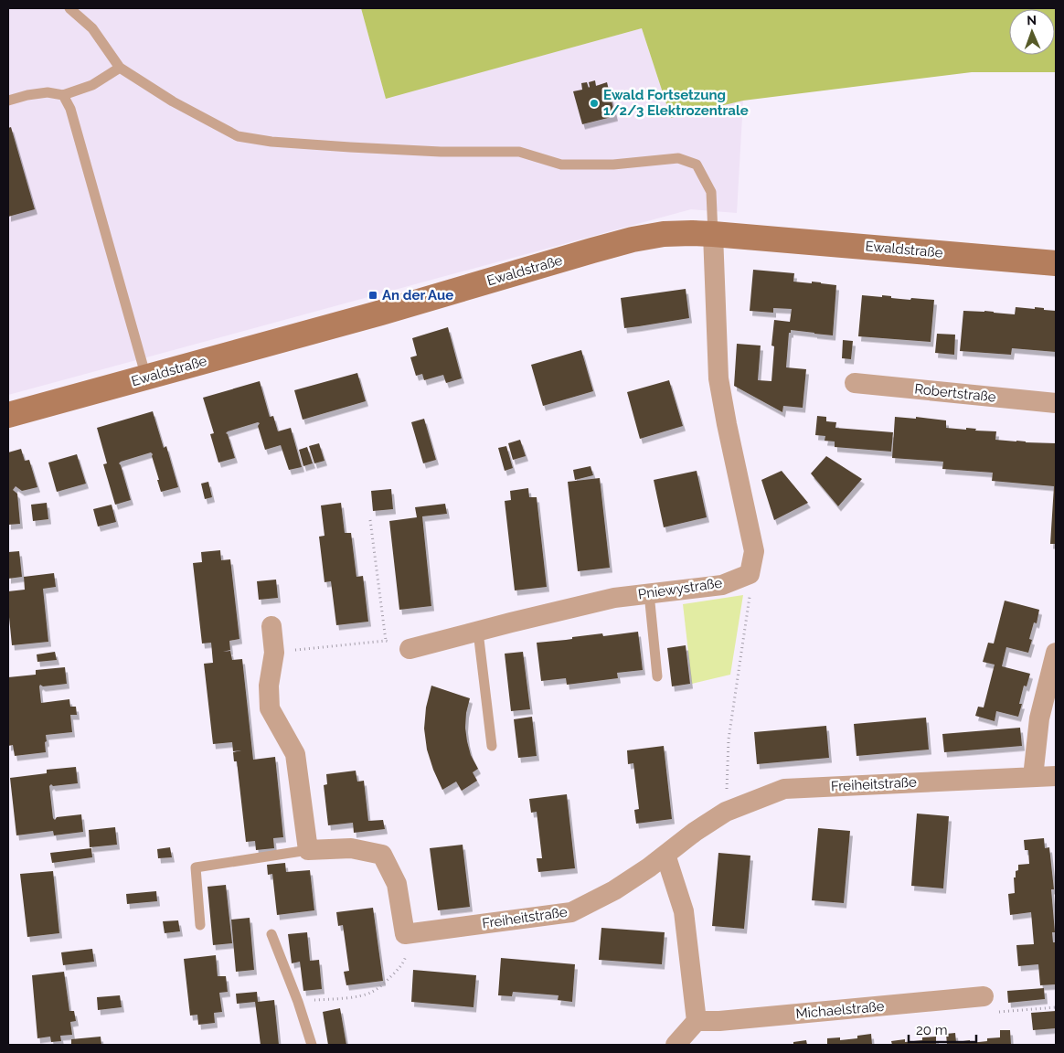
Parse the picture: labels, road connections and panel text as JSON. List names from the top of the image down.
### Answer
{
  "streets": {
    "street": [
      "Ewaldstraße",
      "Robertstraße",
      "Pniewystraße",
      "Freiheitstraße",
      "Michaelstraße"
    ]
  },
  "places": {
    "other": ["Ewald Fortsetzung 1/2/3 Elektrozentrale"],
    "transit": ["An der Aue"]
  },
  "scale_bar": "20 m",
  "north": "top"
}
